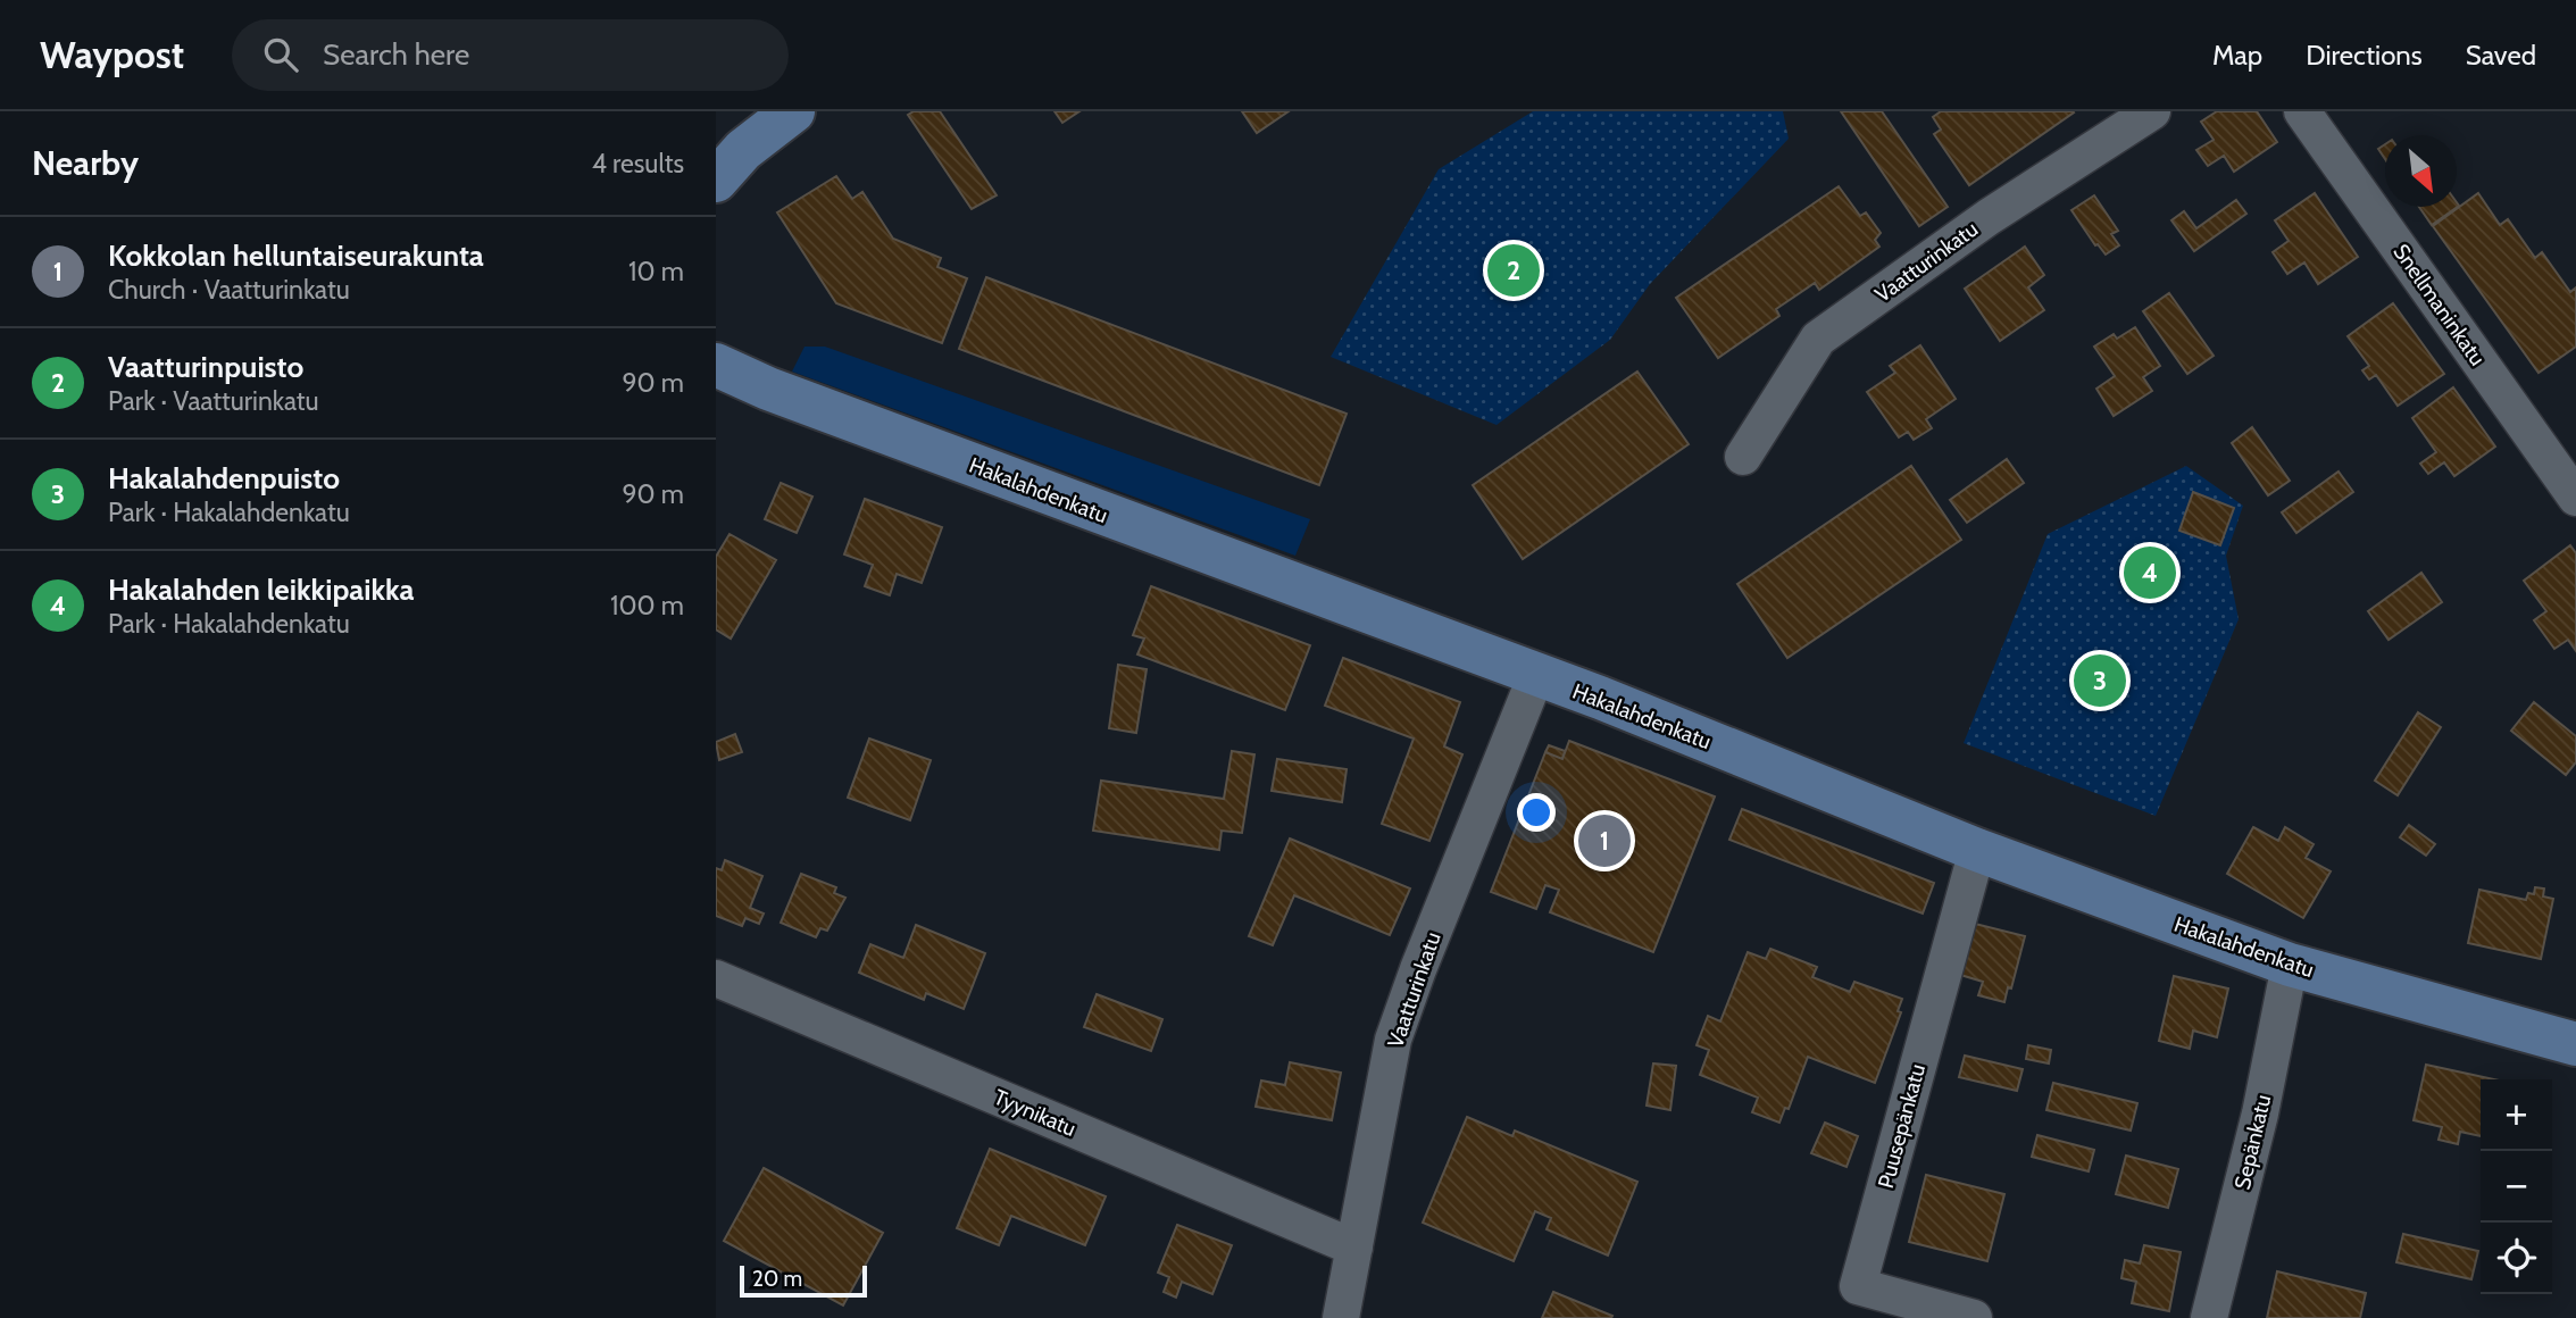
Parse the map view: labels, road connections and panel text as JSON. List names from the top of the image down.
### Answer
{
  "streets": {
    "street": [
      "Vaatturinkatu",
      "Snellmaninkatu",
      "Hakalahdenkatu",
      "Tyynikatu",
      "Puusepänkatu",
      "Sepänkatu"
    ]
  },
  "crossings": [
    ["Vaatturinkatu", "Hakalahdenkatu"],
    ["Vaatturinkatu", "Tyynikatu"],
    ["Hakalahdenkatu", "Puusepänkatu"],
    ["Hakalahdenkatu", "Sepänkatu"]
  ],
  "scale_bar": "20 m",
  "north": "bottom right",
  "page": {
    "header": "Waypost",
    "search": "Search here",
    "nav": ["Map", "Directions", "Saved"],
    "heading": ["Nearby", "4 results"],
    "list": [
      {
        "mark": "1",
        "name": "Kokkolan helluntaiseurakunta",
        "note": "Church · Vaatturinkatu",
        "value": "10 m"
      },
      {
        "mark": "2",
        "name": "Vaatturinpuisto",
        "note": "Park · Vaatturinkatu",
        "value": "90 m"
      },
      {
        "mark": "3",
        "name": "Hakalahdenpuisto",
        "note": "Park · Hakalahdenkatu",
        "value": "90 m"
      },
      {
        "mark": "4",
        "name": "Hakalahden leikkipaikka",
        "note": "Park · Hakalahdenkatu",
        "value": "100 m"
      }
    ],
    "pins": [
      "2",
      "4",
      "3",
      "1"
    ],
    "map_buttons": ["+", "−"],
    "scale": "20 m"
  }
}
